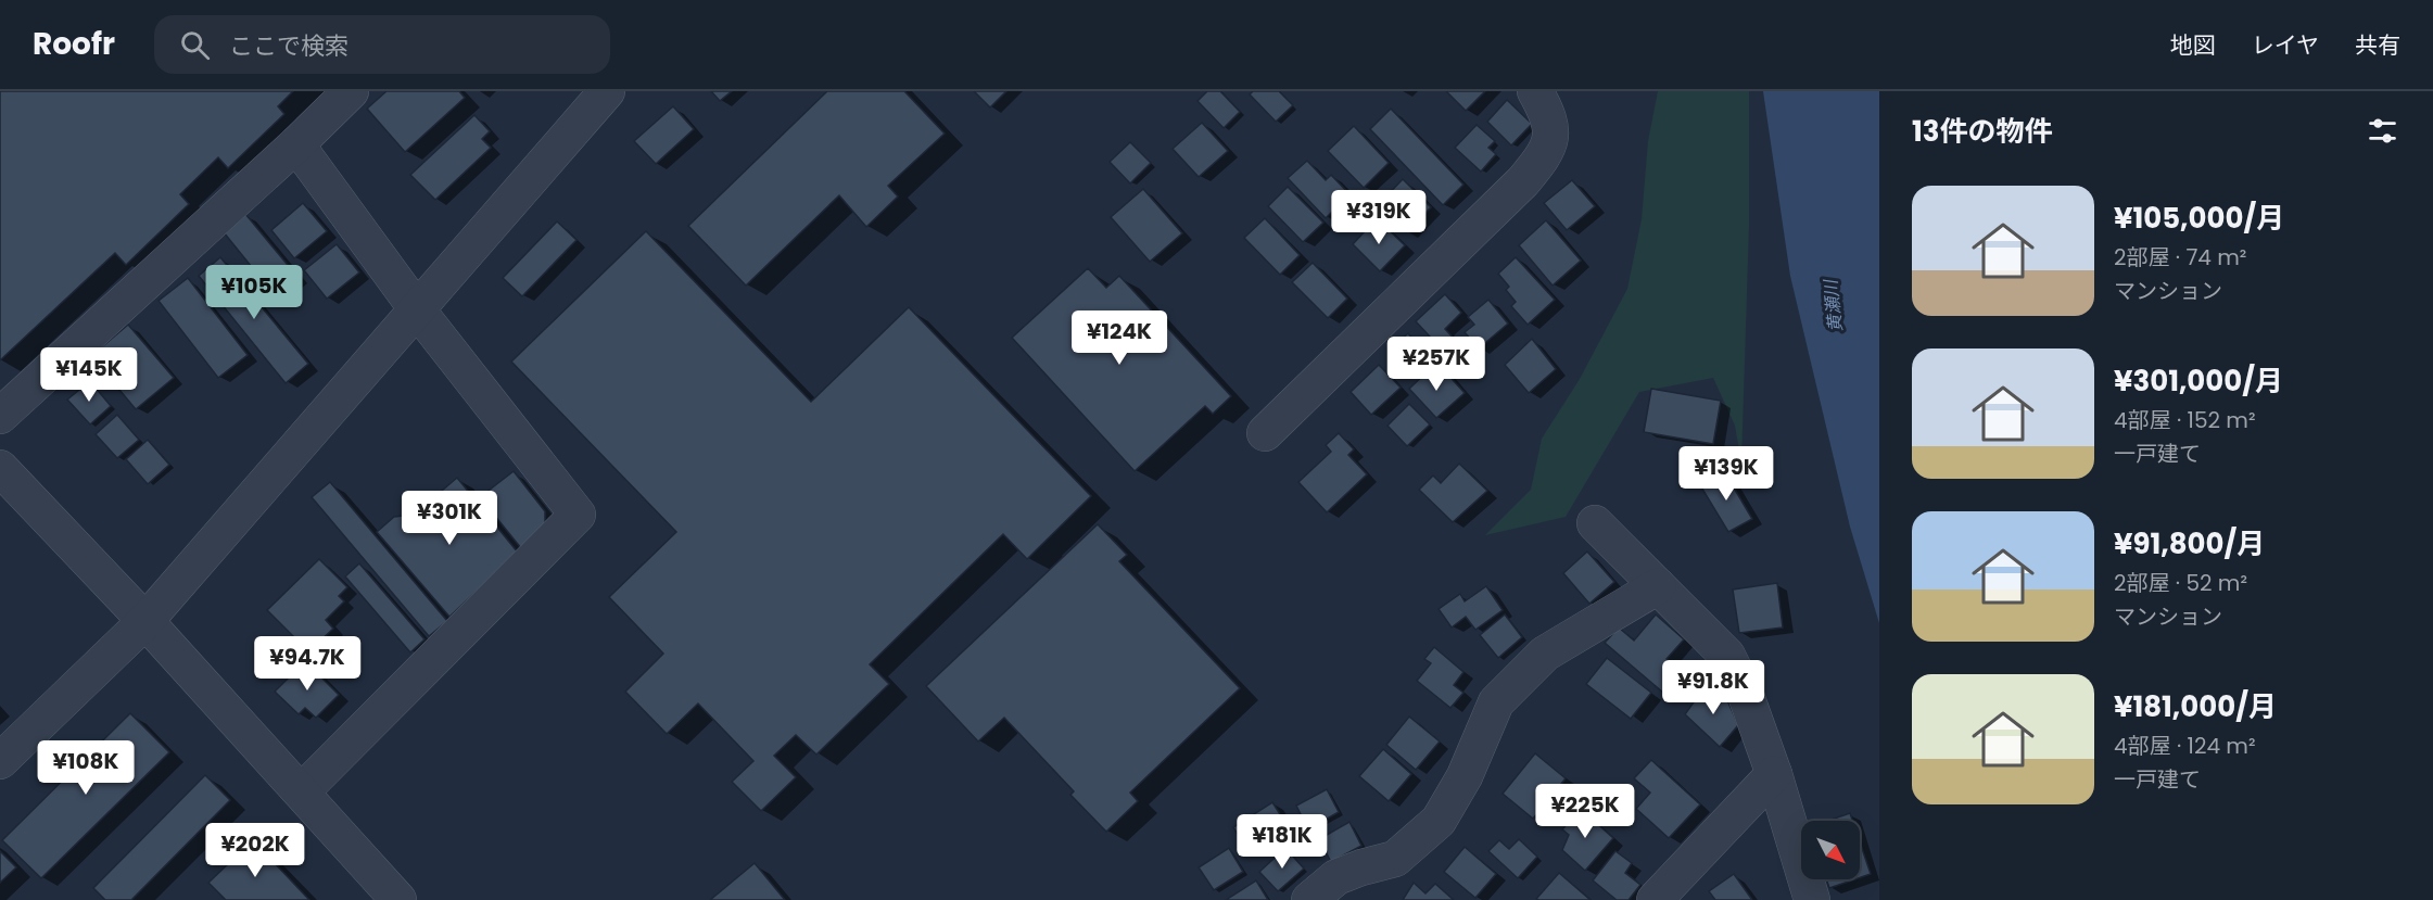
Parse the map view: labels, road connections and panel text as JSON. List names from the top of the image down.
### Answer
{
  "water": ["黄瀬川"],
  "north": "bottom right",
  "page": {
    "header": "Roofr",
    "search": "ここで検索",
    "nav": ["地図", "レイヤ", "共有"],
    "heading": "13件の物件",
    "list": [
      {
        "name": "¥105,000/月",
        "note": "2部屋 · 74 m² · マンション"
      },
      {
        "name": "¥301,000/月",
        "note": "4部屋 · 152 m² · 一戸建て"
      },
      {
        "name": "¥91,800/月",
        "note": "2部屋 · 52 m² · マンション"
      },
      {
        "name": "¥181,000/月",
        "note": "4部屋 · 124 m² · 一戸建て"
      }
    ],
    "price": [
      "¥319K",
      "¥105K",
      "¥124K",
      "¥257K",
      "¥145K",
      "¥139K",
      "¥301K",
      "¥94.7K",
      "¥91.8K",
      "¥108K",
      "¥225K",
      "¥181K",
      "¥202K"
    ]
  }
}
